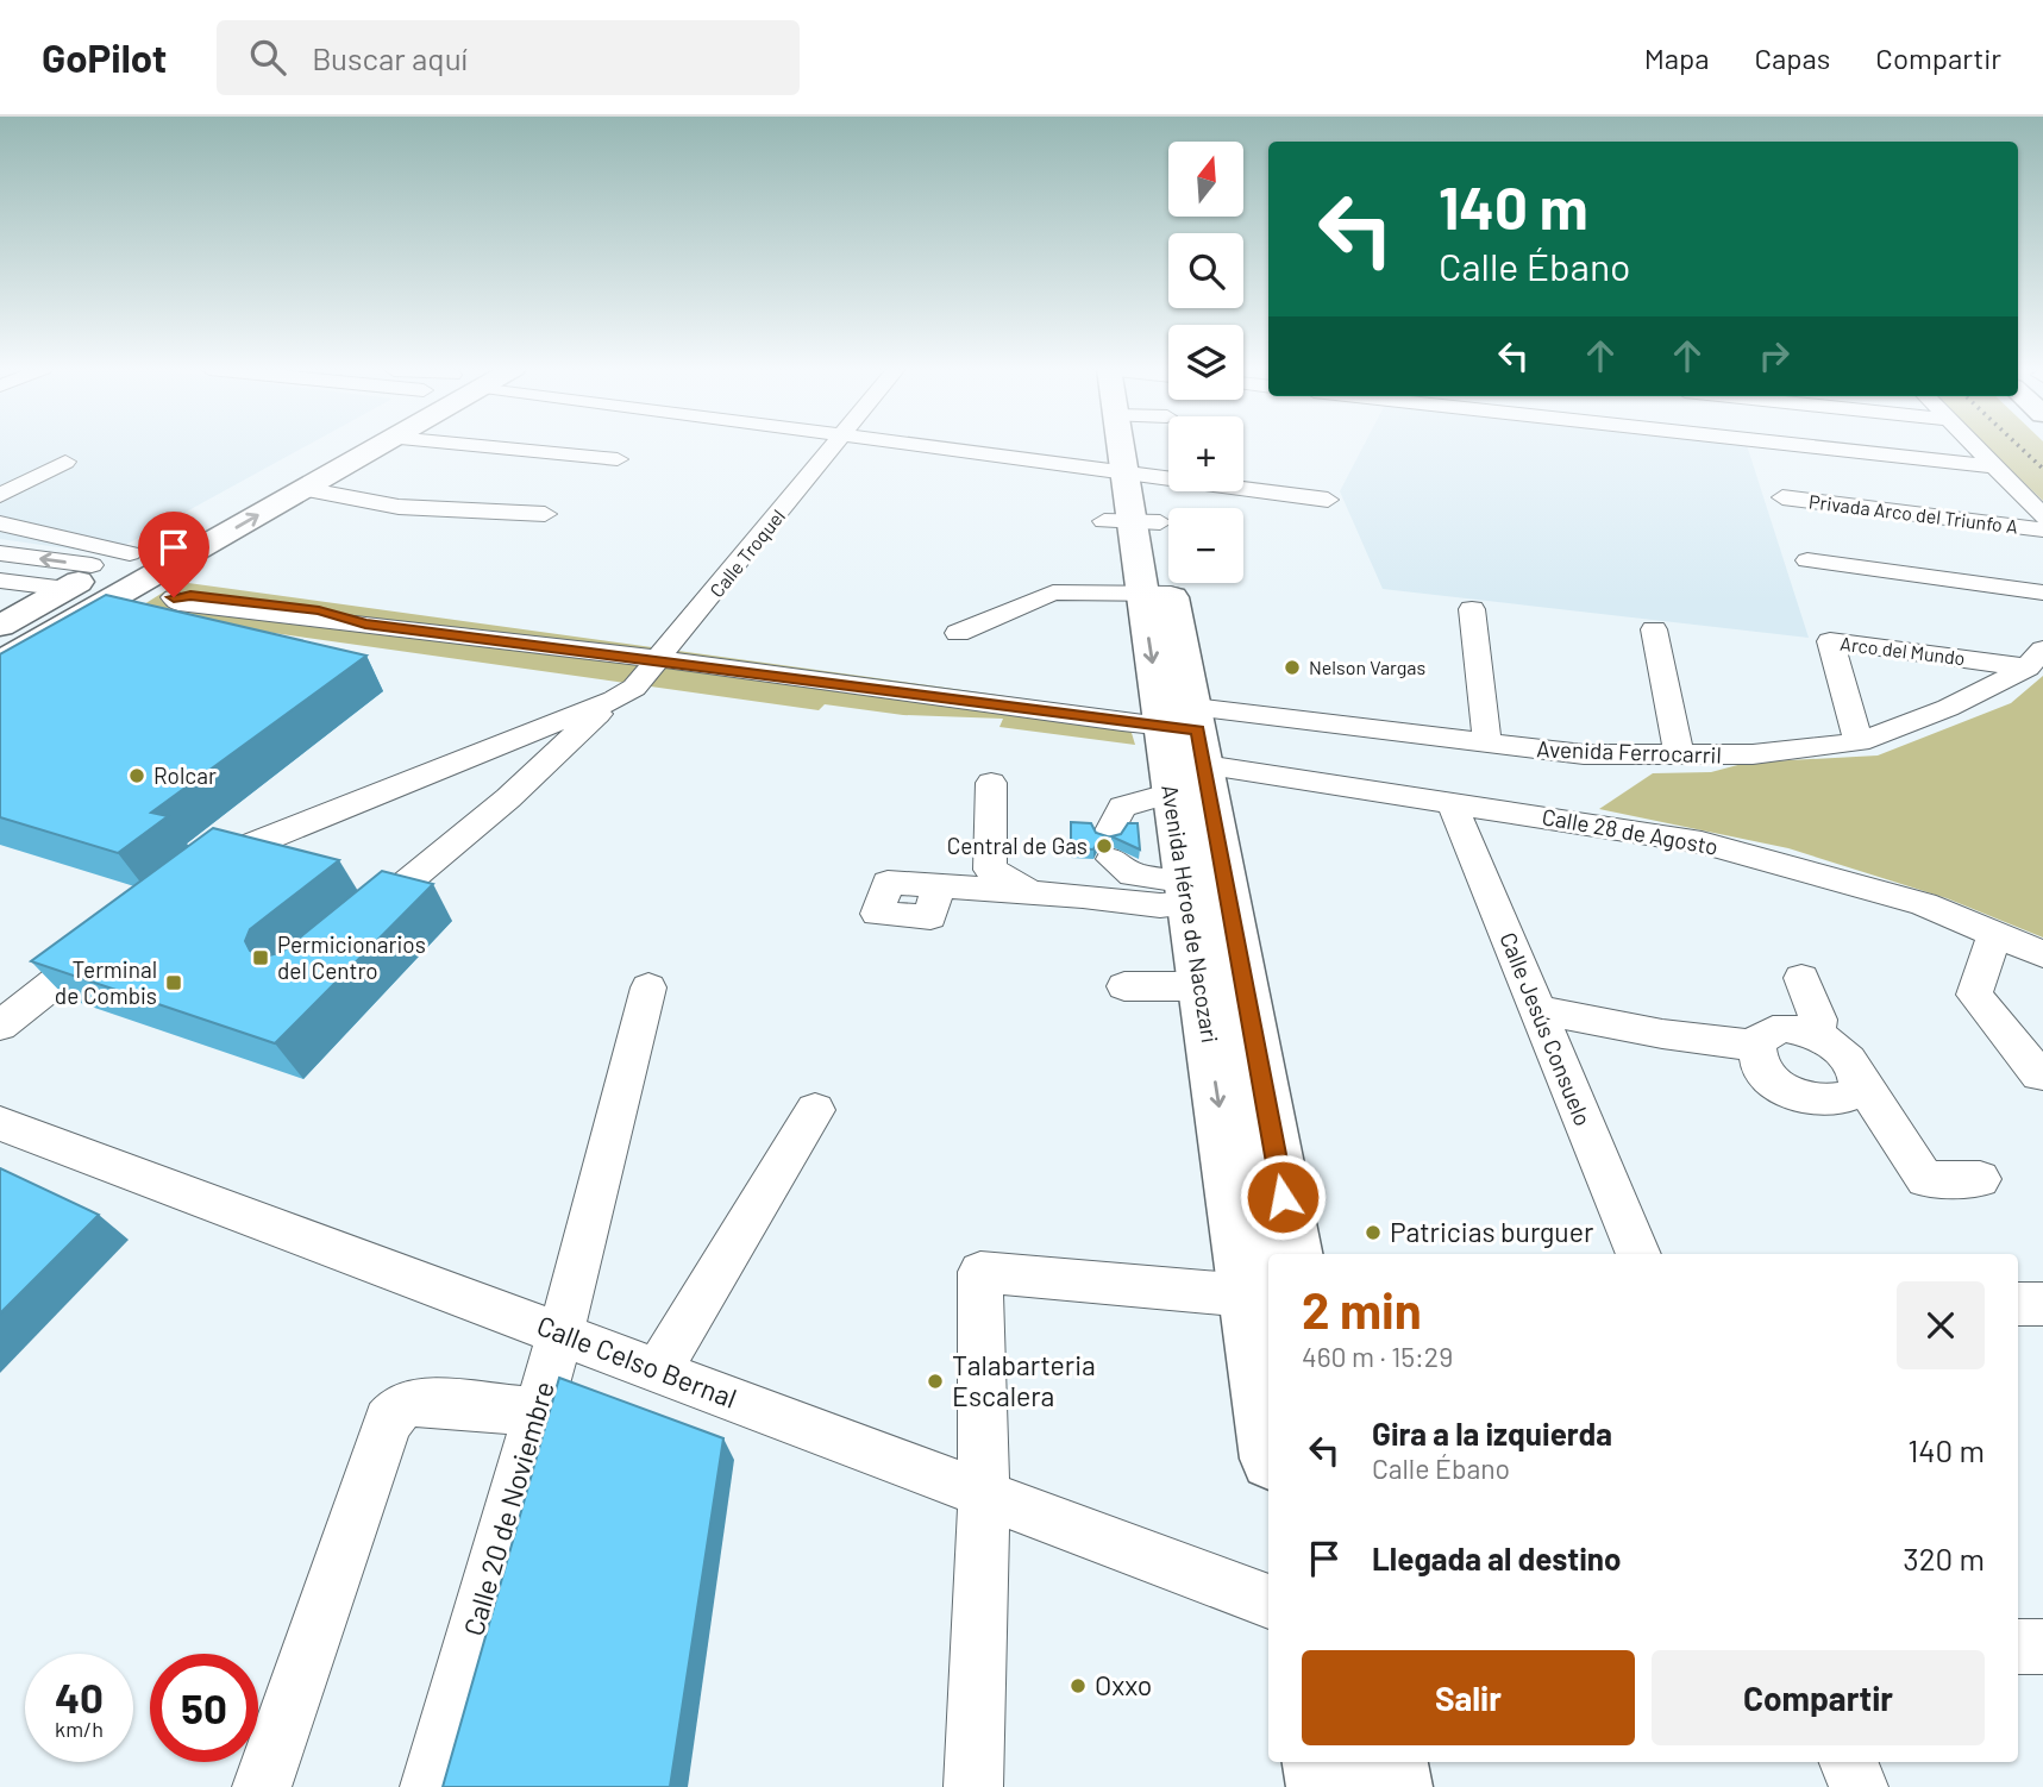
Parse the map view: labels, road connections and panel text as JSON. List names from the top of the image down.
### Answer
{
  "streets": {
    "main road": ["Avenida Héroe de Nacozari"],
    "street": [
      "Privada Arco del Triunfo A",
      "Calle Troquel",
      "Arco del Mundo",
      "Avenida Ferrocarril",
      "Calle 28 de Agosto",
      "Calle Jesús Consuelo",
      "Calle Celso Bernal",
      "Calle 20 de Noviembre"
    ]
  },
  "crossings": [
    ["Arco del Mundo", "Avenida Ferrocarril"],
    ["Avenida Ferrocarril", "Calle 28 de Agosto"],
    ["Avenida Ferrocarril", "Avenida Héroe de Nacozari"],
    ["Calle 28 de Agosto", "Avenida Héroe de Nacozari"],
    ["Calle 28 de Agosto", "Calle Jesús Consuelo"],
    ["Calle Celso Bernal", "Calle 20 de Noviembre"]
  ],
  "places": {
    "other": [
      "Nelson Vargas",
      "Rolcar",
      "Central de Gas",
      "Patricias burguer",
      "Talabarteria Escalera",
      "Oxxo"
    ],
    "transit": ["Permicionarios del Centro", "Terminal de Combis"]
  },
  "north": "top",
  "page": {
    "header": "GoPilot",
    "search": "Buscar aquí",
    "nav": ["Mapa", "Capas", "Compartir"],
    "map_buttons": ["+", "−"],
    "turn": ["140 m", "Calle Ébano"],
    "heading": ["2 min", "460 m · 15:29"],
    "list": [
      {
        "name": "Gira a la izquierda",
        "note": "Calle Ébano",
        "value": "140 m"
      },
      {
        "name": "Llegada al destino",
        "value": "320 m"
      }
    ],
    "buttons": ["Salir", "Compartir"],
    "speed": "40 km/h",
    "limit": "50"
  }
}
